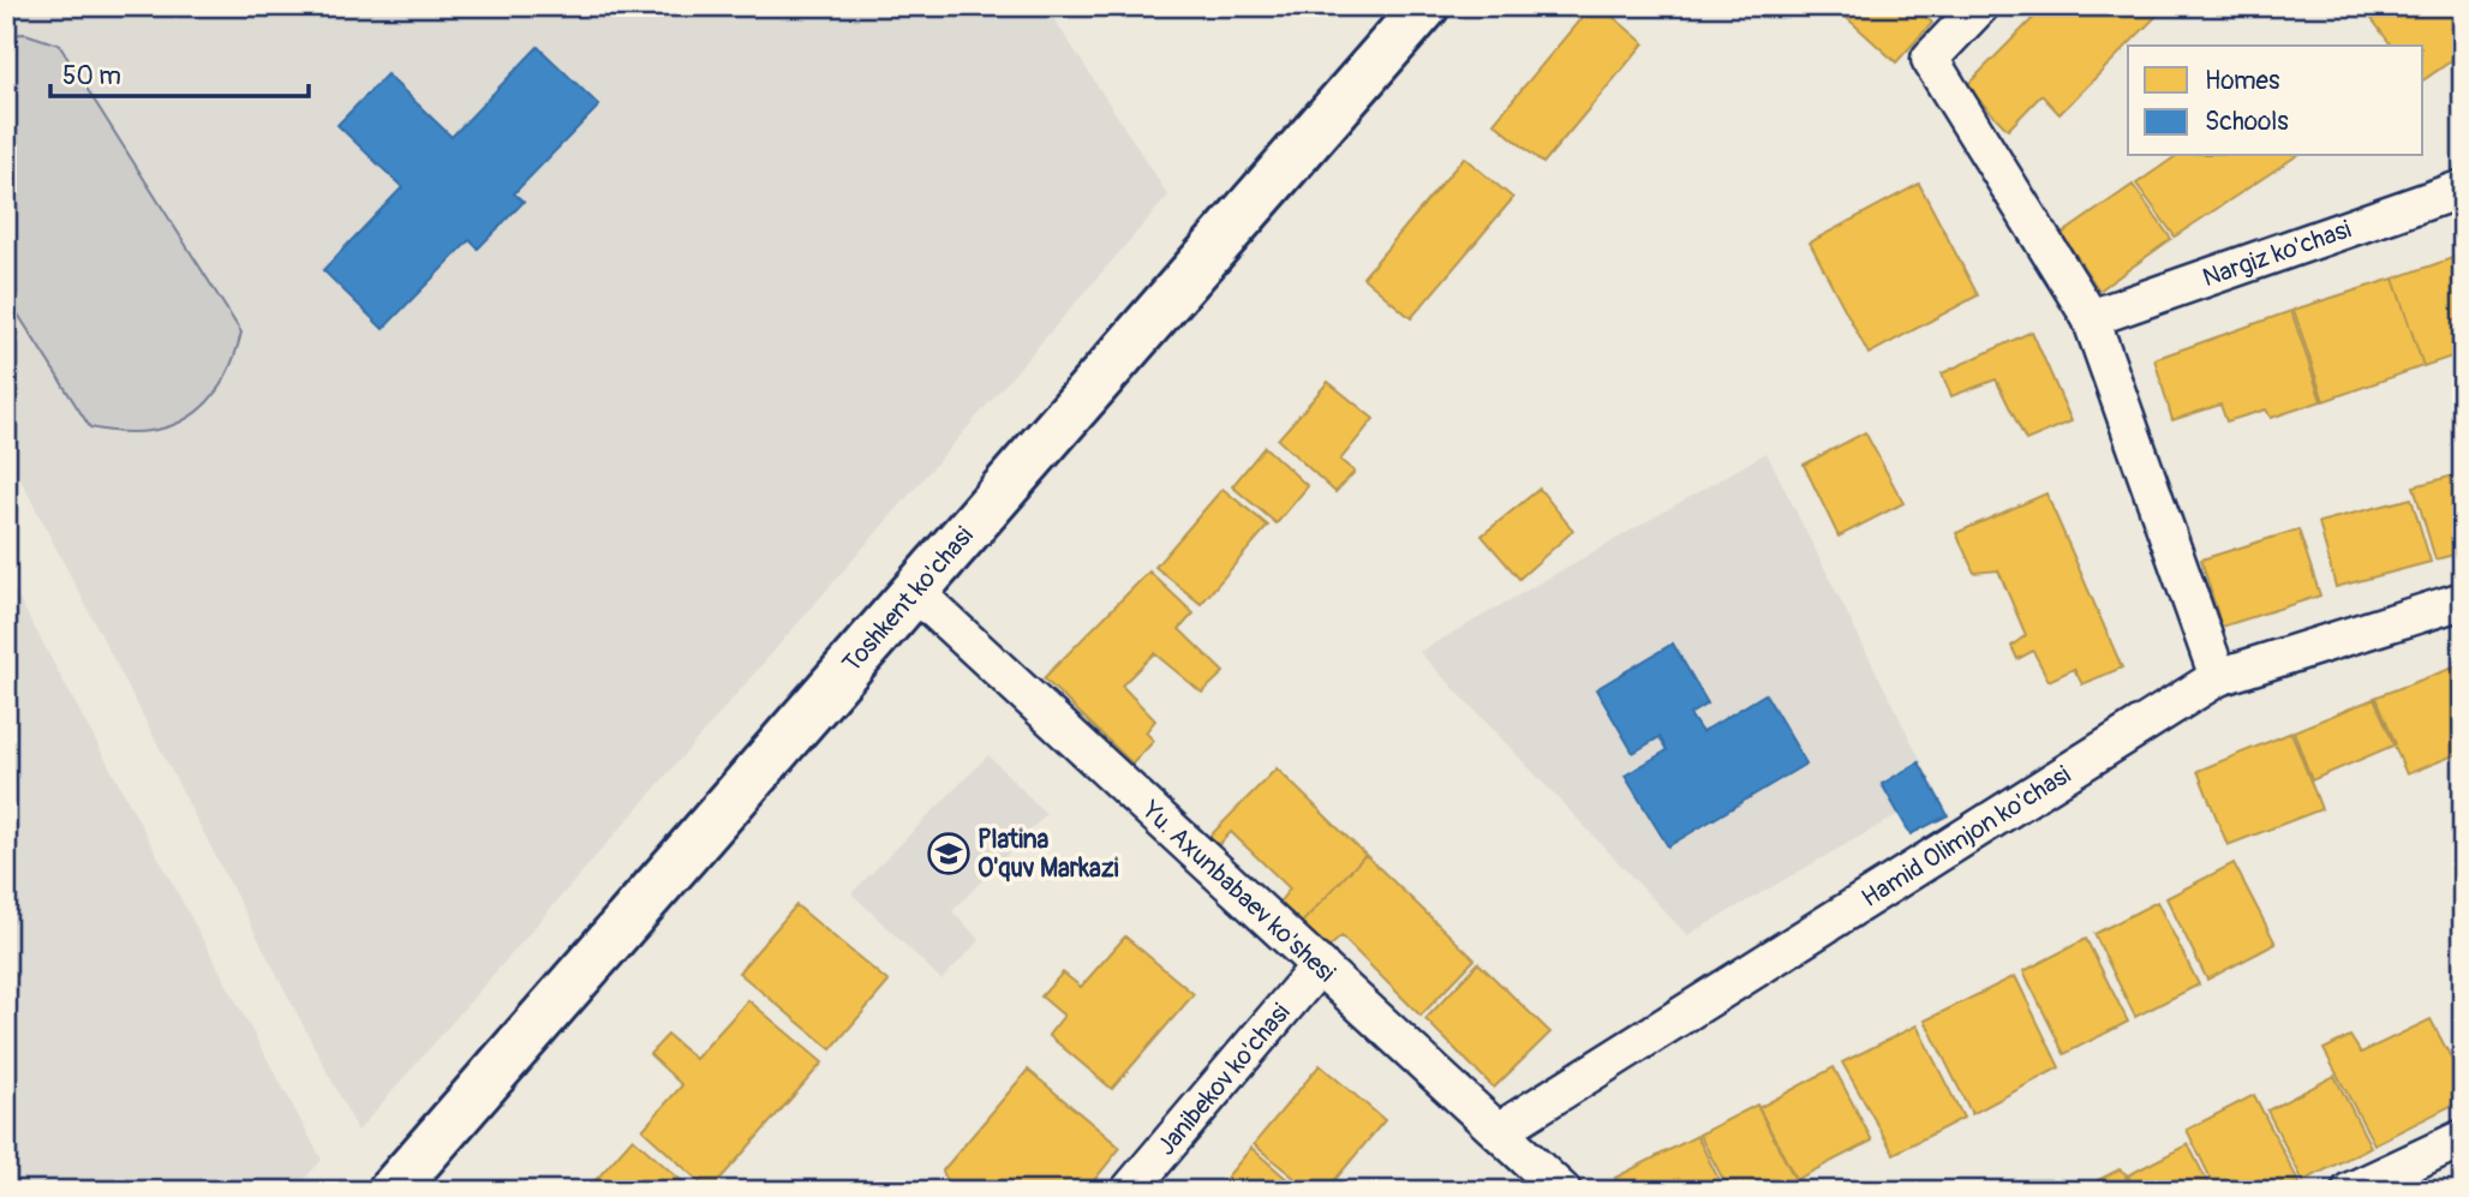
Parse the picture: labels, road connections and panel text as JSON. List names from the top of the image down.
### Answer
{
  "streets": {
    "highway": ["Toshkent ko'chasi"],
    "street": [
      "Nargiz ko'chasi",
      "Hamid Olimjon ko'chasi",
      "Yu. Axunbabaev ko'shesi",
      "Janibekov ko'chasi"
    ]
  },
  "crossings": [
    ["Toshkent ko'chasi", "Yu. Axunbabaev ko'shesi"],
    ["Hamid Olimjon ko'chasi", "Yu. Axunbabaev ko'shesi"],
    ["Yu. Axunbabaev ko'shesi", "Janibekov ko'chasi"]
  ],
  "places": {
    "school or university": ["Platina O'quv Markazi"]
  },
  "legend": ["Homes", "Schools"],
  "scale_bar": "50 m"
}
